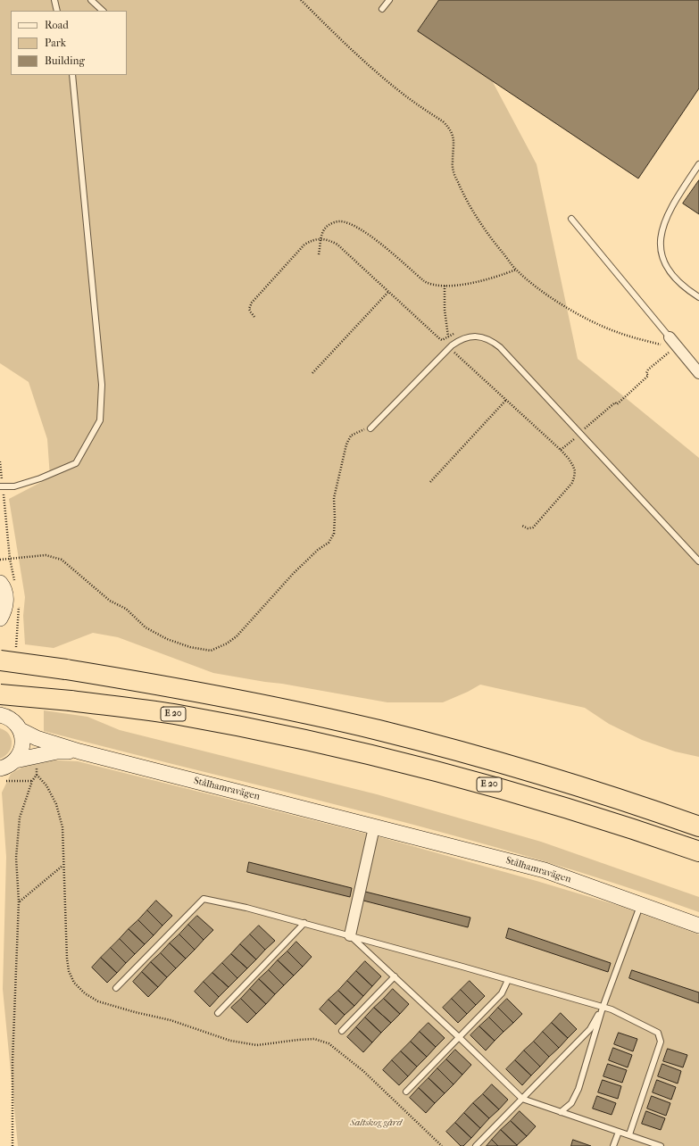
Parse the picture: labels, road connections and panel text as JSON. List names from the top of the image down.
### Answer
{
  "streets": {
    "highway": ["E 20"],
    "main road": ["Stålhamravägen"]
  },
  "parks": ["Saltskog gård"],
  "legend": ["Road", "Park", "Building"]
}
